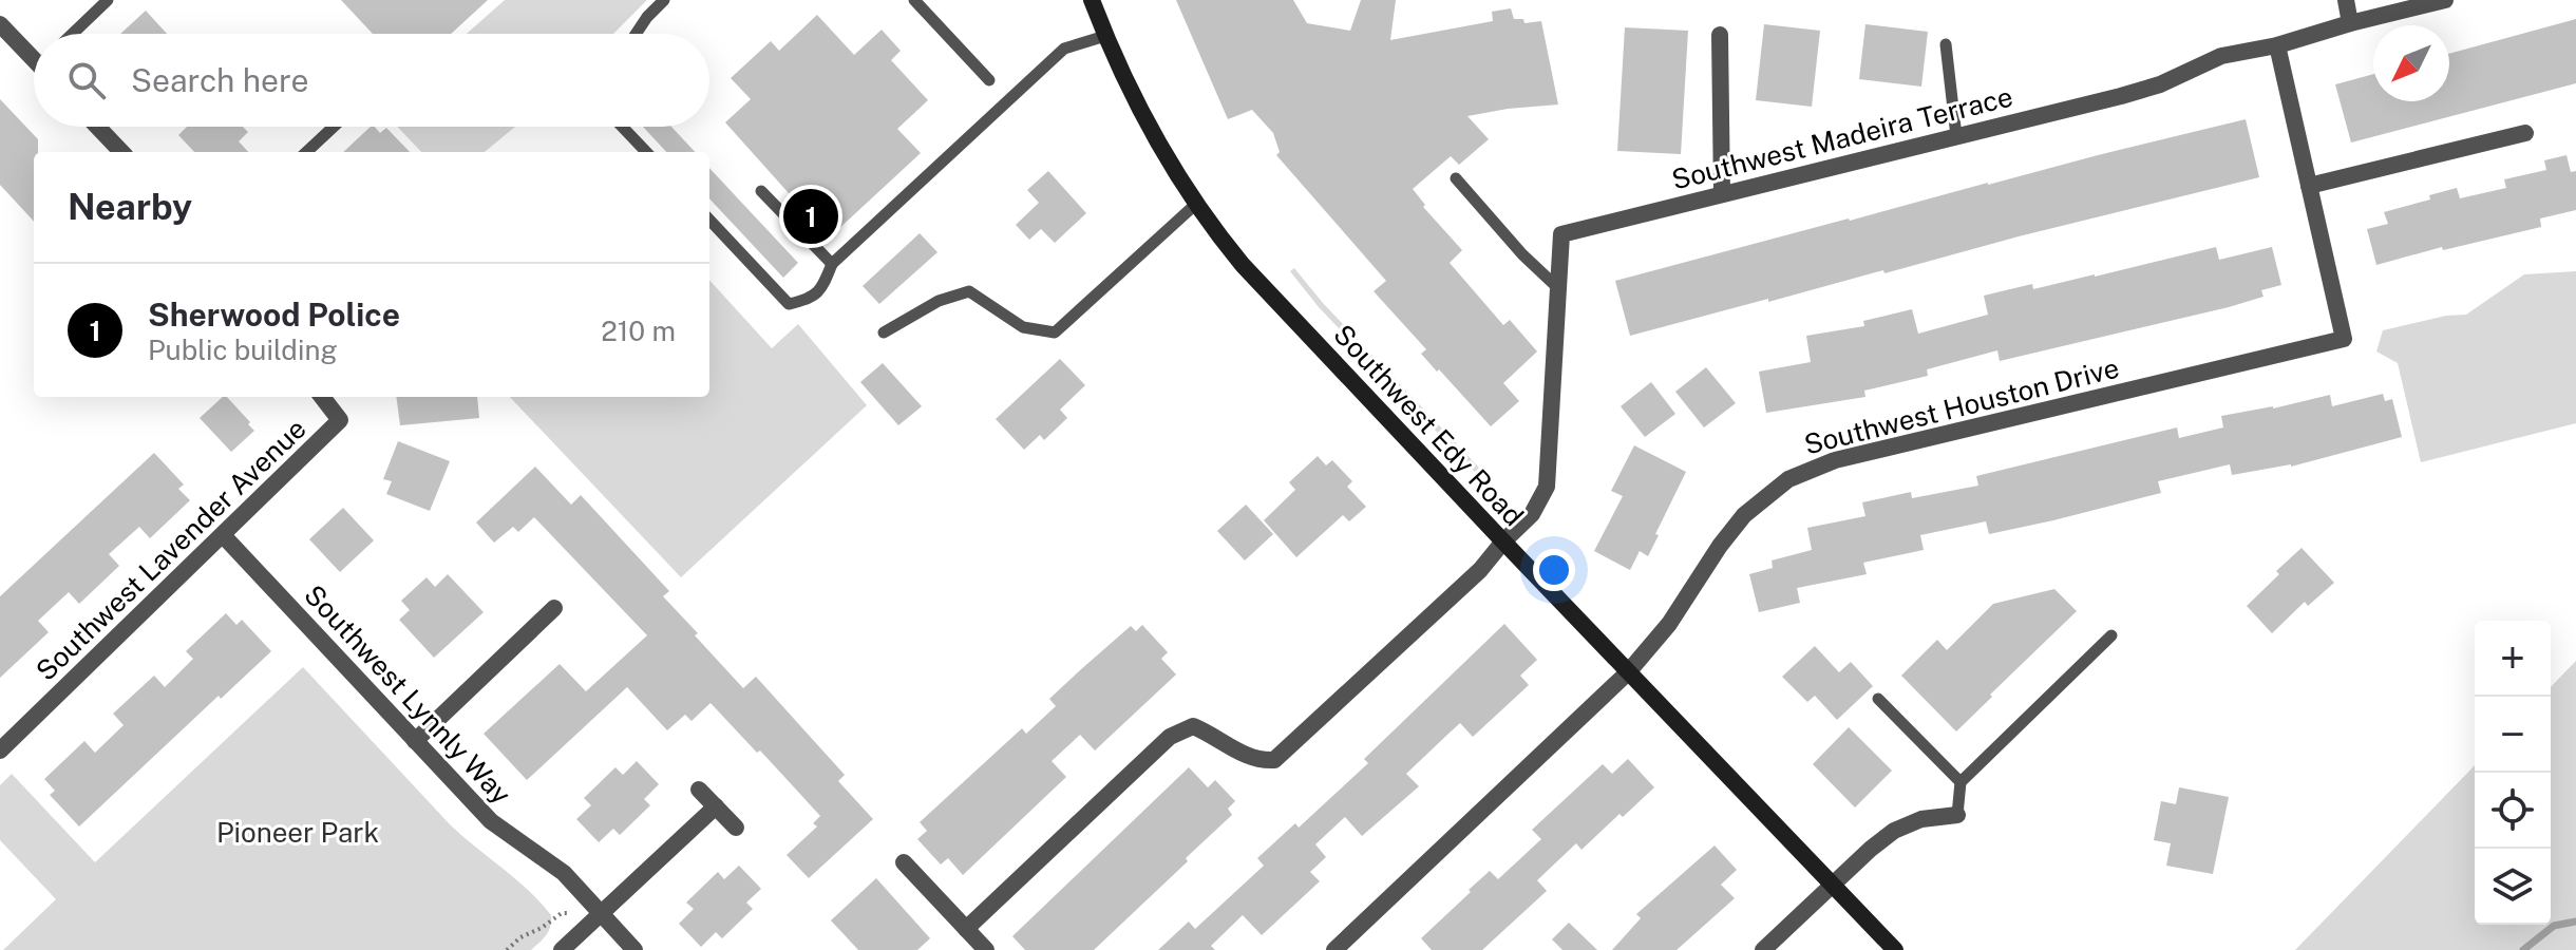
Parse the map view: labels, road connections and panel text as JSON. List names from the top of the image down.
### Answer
{
  "streets": {
    "main road": ["Southwest Edy Road"],
    "street": [
      "Southwest Madeira Terrace",
      "Southwest Houston Drive",
      "Southwest Lavender Avenue",
      "Southwest Lynnly Way"
    ]
  },
  "crossings": [
    ["Southwest Madeira Terrace", "Southwest Edy Road"],
    ["Southwest Houston Drive", "Southwest Edy Road"],
    ["Southwest Lavender Avenue", "Southwest Lynnly Way"]
  ],
  "parks": ["Pioneer Park"],
  "north": "bottom left",
  "page": {
    "search": "Search here",
    "heading": "Nearby",
    "pins": "1",
    "list": [
      {
        "mark": "1",
        "name": "Sherwood Police",
        "note": "Public building",
        "value": "210 m"
      }
    ],
    "map_buttons": ["+", "−"]
  }
}
